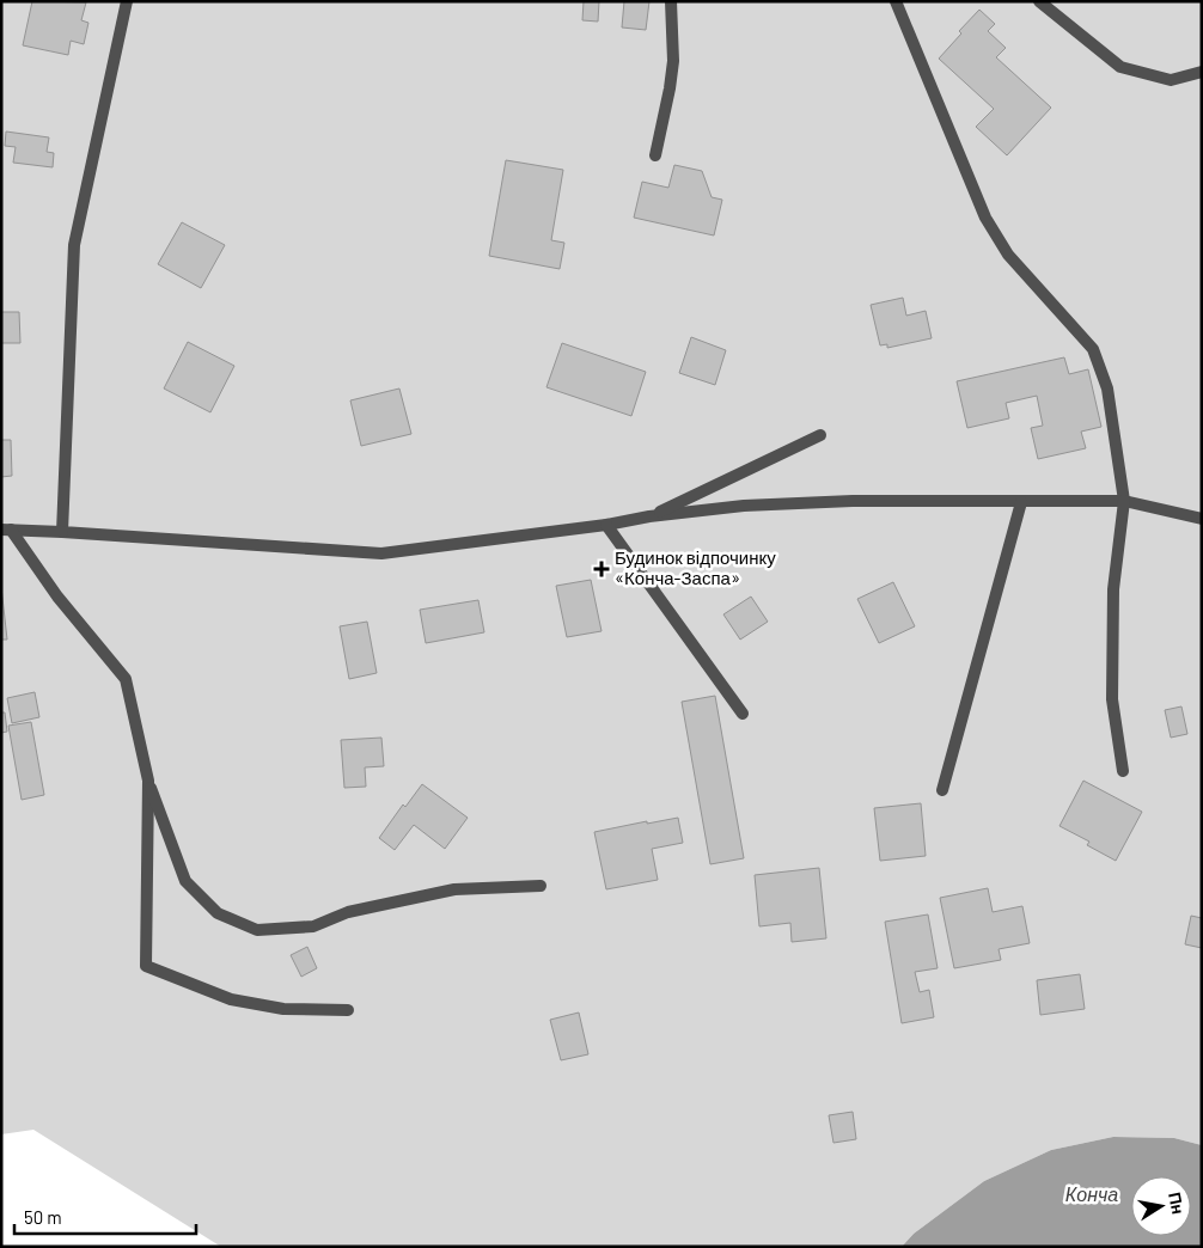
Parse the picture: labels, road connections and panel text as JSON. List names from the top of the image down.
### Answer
{
  "water": ["Конча"],
  "places": {
    "health": ["Будинок відпочинку «Конча-Заспа»"]
  },
  "scale_bar": "50 m",
  "north": "right"
}
